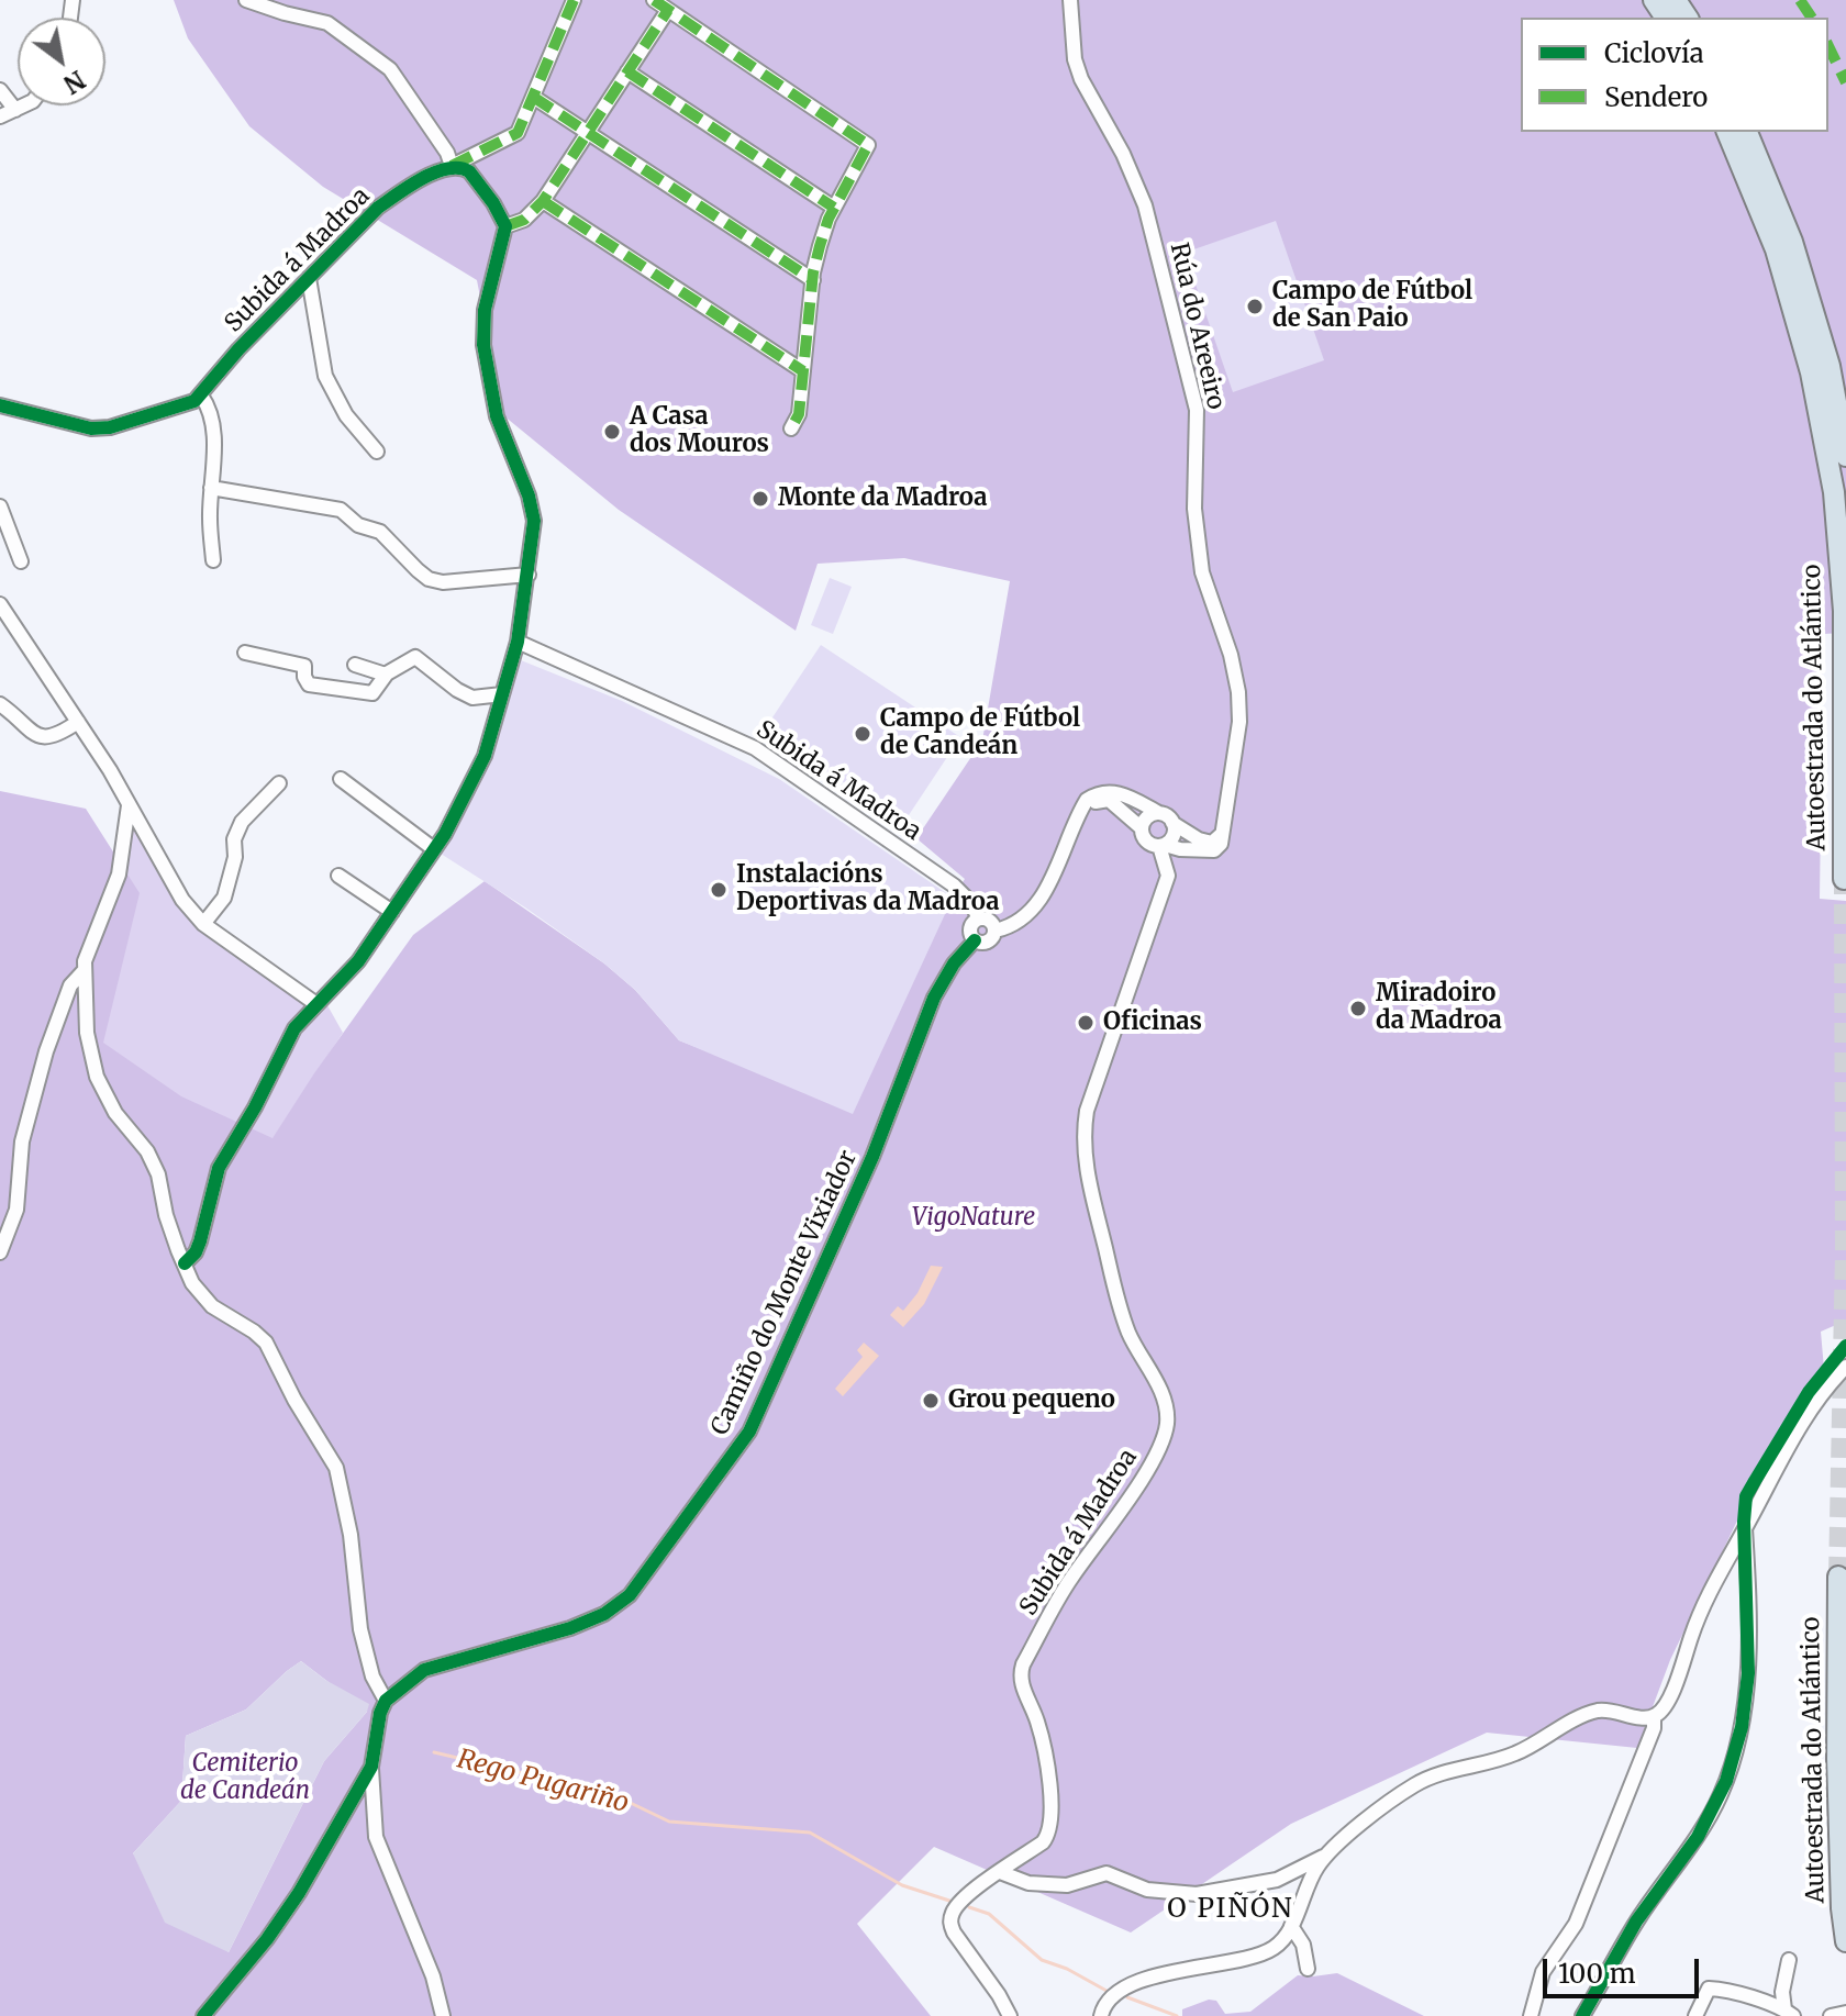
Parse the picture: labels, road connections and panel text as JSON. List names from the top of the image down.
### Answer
{
  "streets": {
    "highway": ["Autoestrada do Atlántico"],
    "street": ["Subida á Madroa", "Rúa do Areeiro", "Camiño do Monte Vixiador"]
  },
  "crossings": [
    ["Subida á Madroa", "Camiño do Monte Vixiador"]
  ],
  "districts": ["O PIÑÓN"],
  "water": ["Rego Pugariño"],
  "parks": ["VigoNature", "Cemiterio de Candeán"],
  "places": [
    "Campo de Fútbol de San Paio",
    "A Casa dos Mouros",
    "Monte da Madroa",
    "Campo de Fútbol de Candeán",
    "Instalacións Deportivas da Madroa",
    "Miradoiro da Madroa",
    "Oficinas",
    "Grou pequeno"
  ],
  "legend": ["Ciclovía", "Sendero"],
  "scale_bar": "100 m",
  "north": "bottom right"
}
